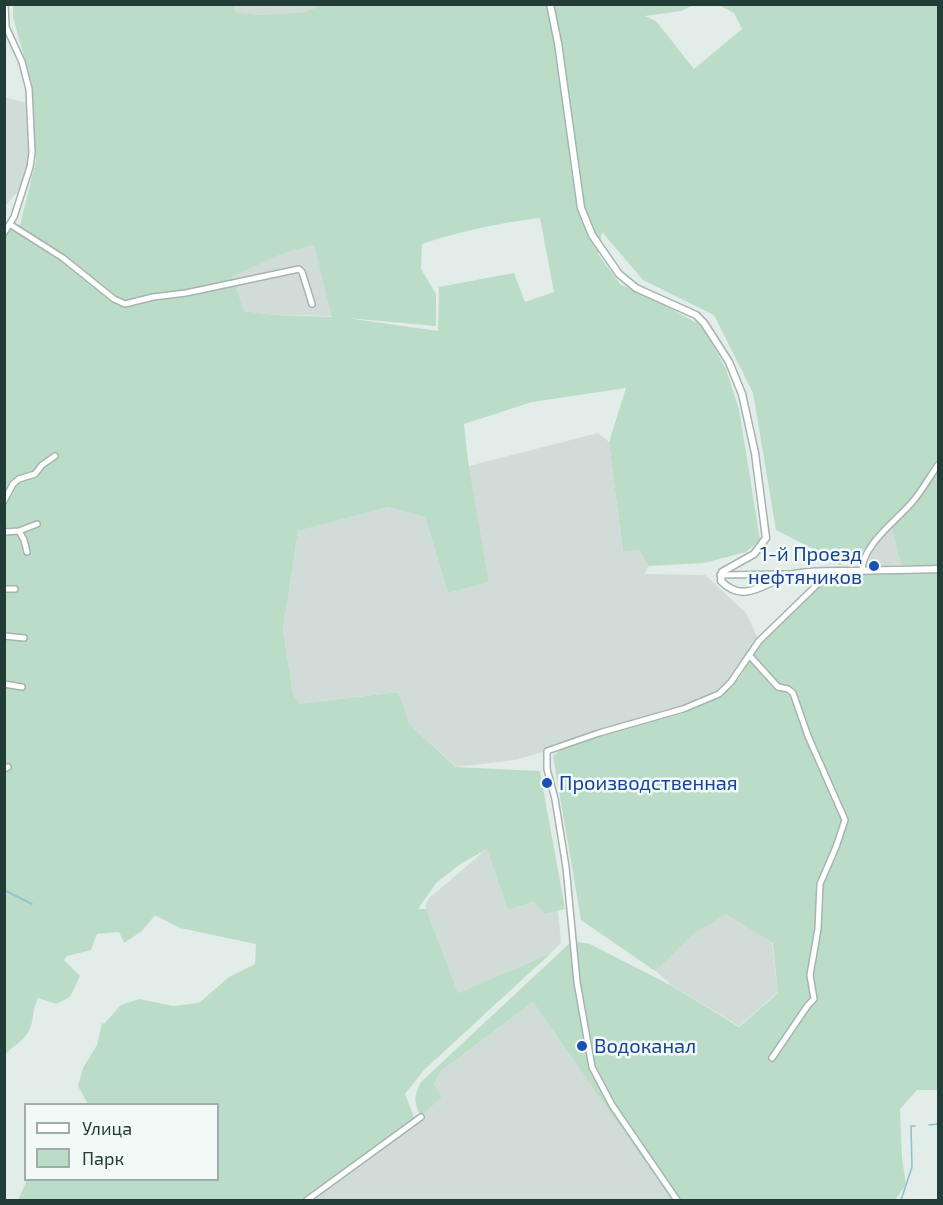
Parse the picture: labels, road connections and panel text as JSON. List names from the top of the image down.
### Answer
{
  "places": ["1-й Проезд нефтяников", "Производственная", "Водоканал"],
  "legend": ["Улица", "Парк"]
}
